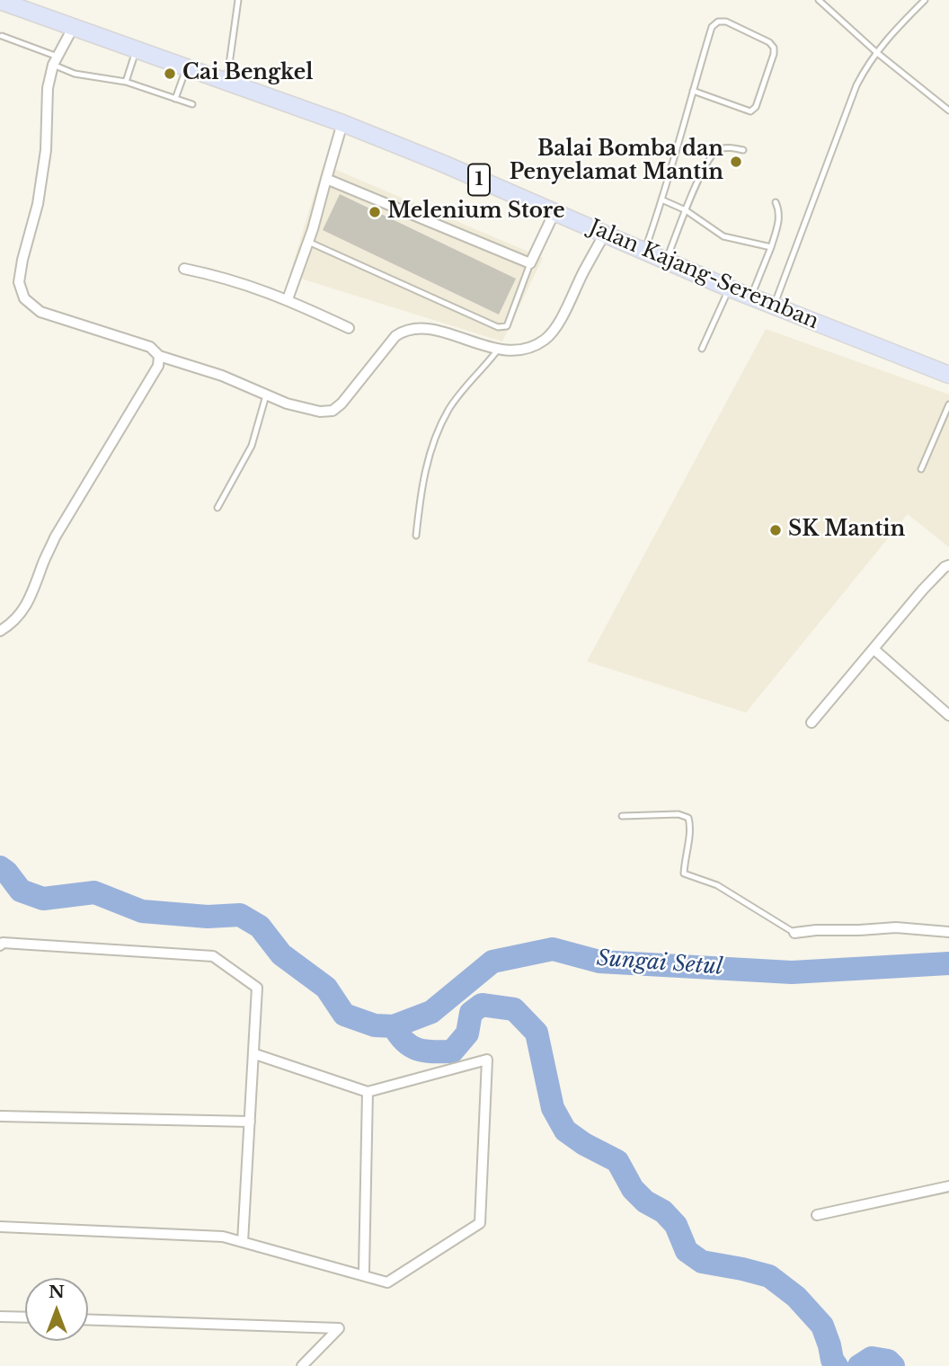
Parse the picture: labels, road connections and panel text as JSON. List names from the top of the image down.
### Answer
{
  "streets": {
    "main road": ["1", "Jalan Kajang-Seremban"]
  },
  "water": ["Sungai Setul"],
  "places": [
    "Cai Bengkel",
    "Balai Bomba dan Penyelamat Mantin",
    "Melenium Store",
    "SK Mantin"
  ],
  "north": "top"
}
